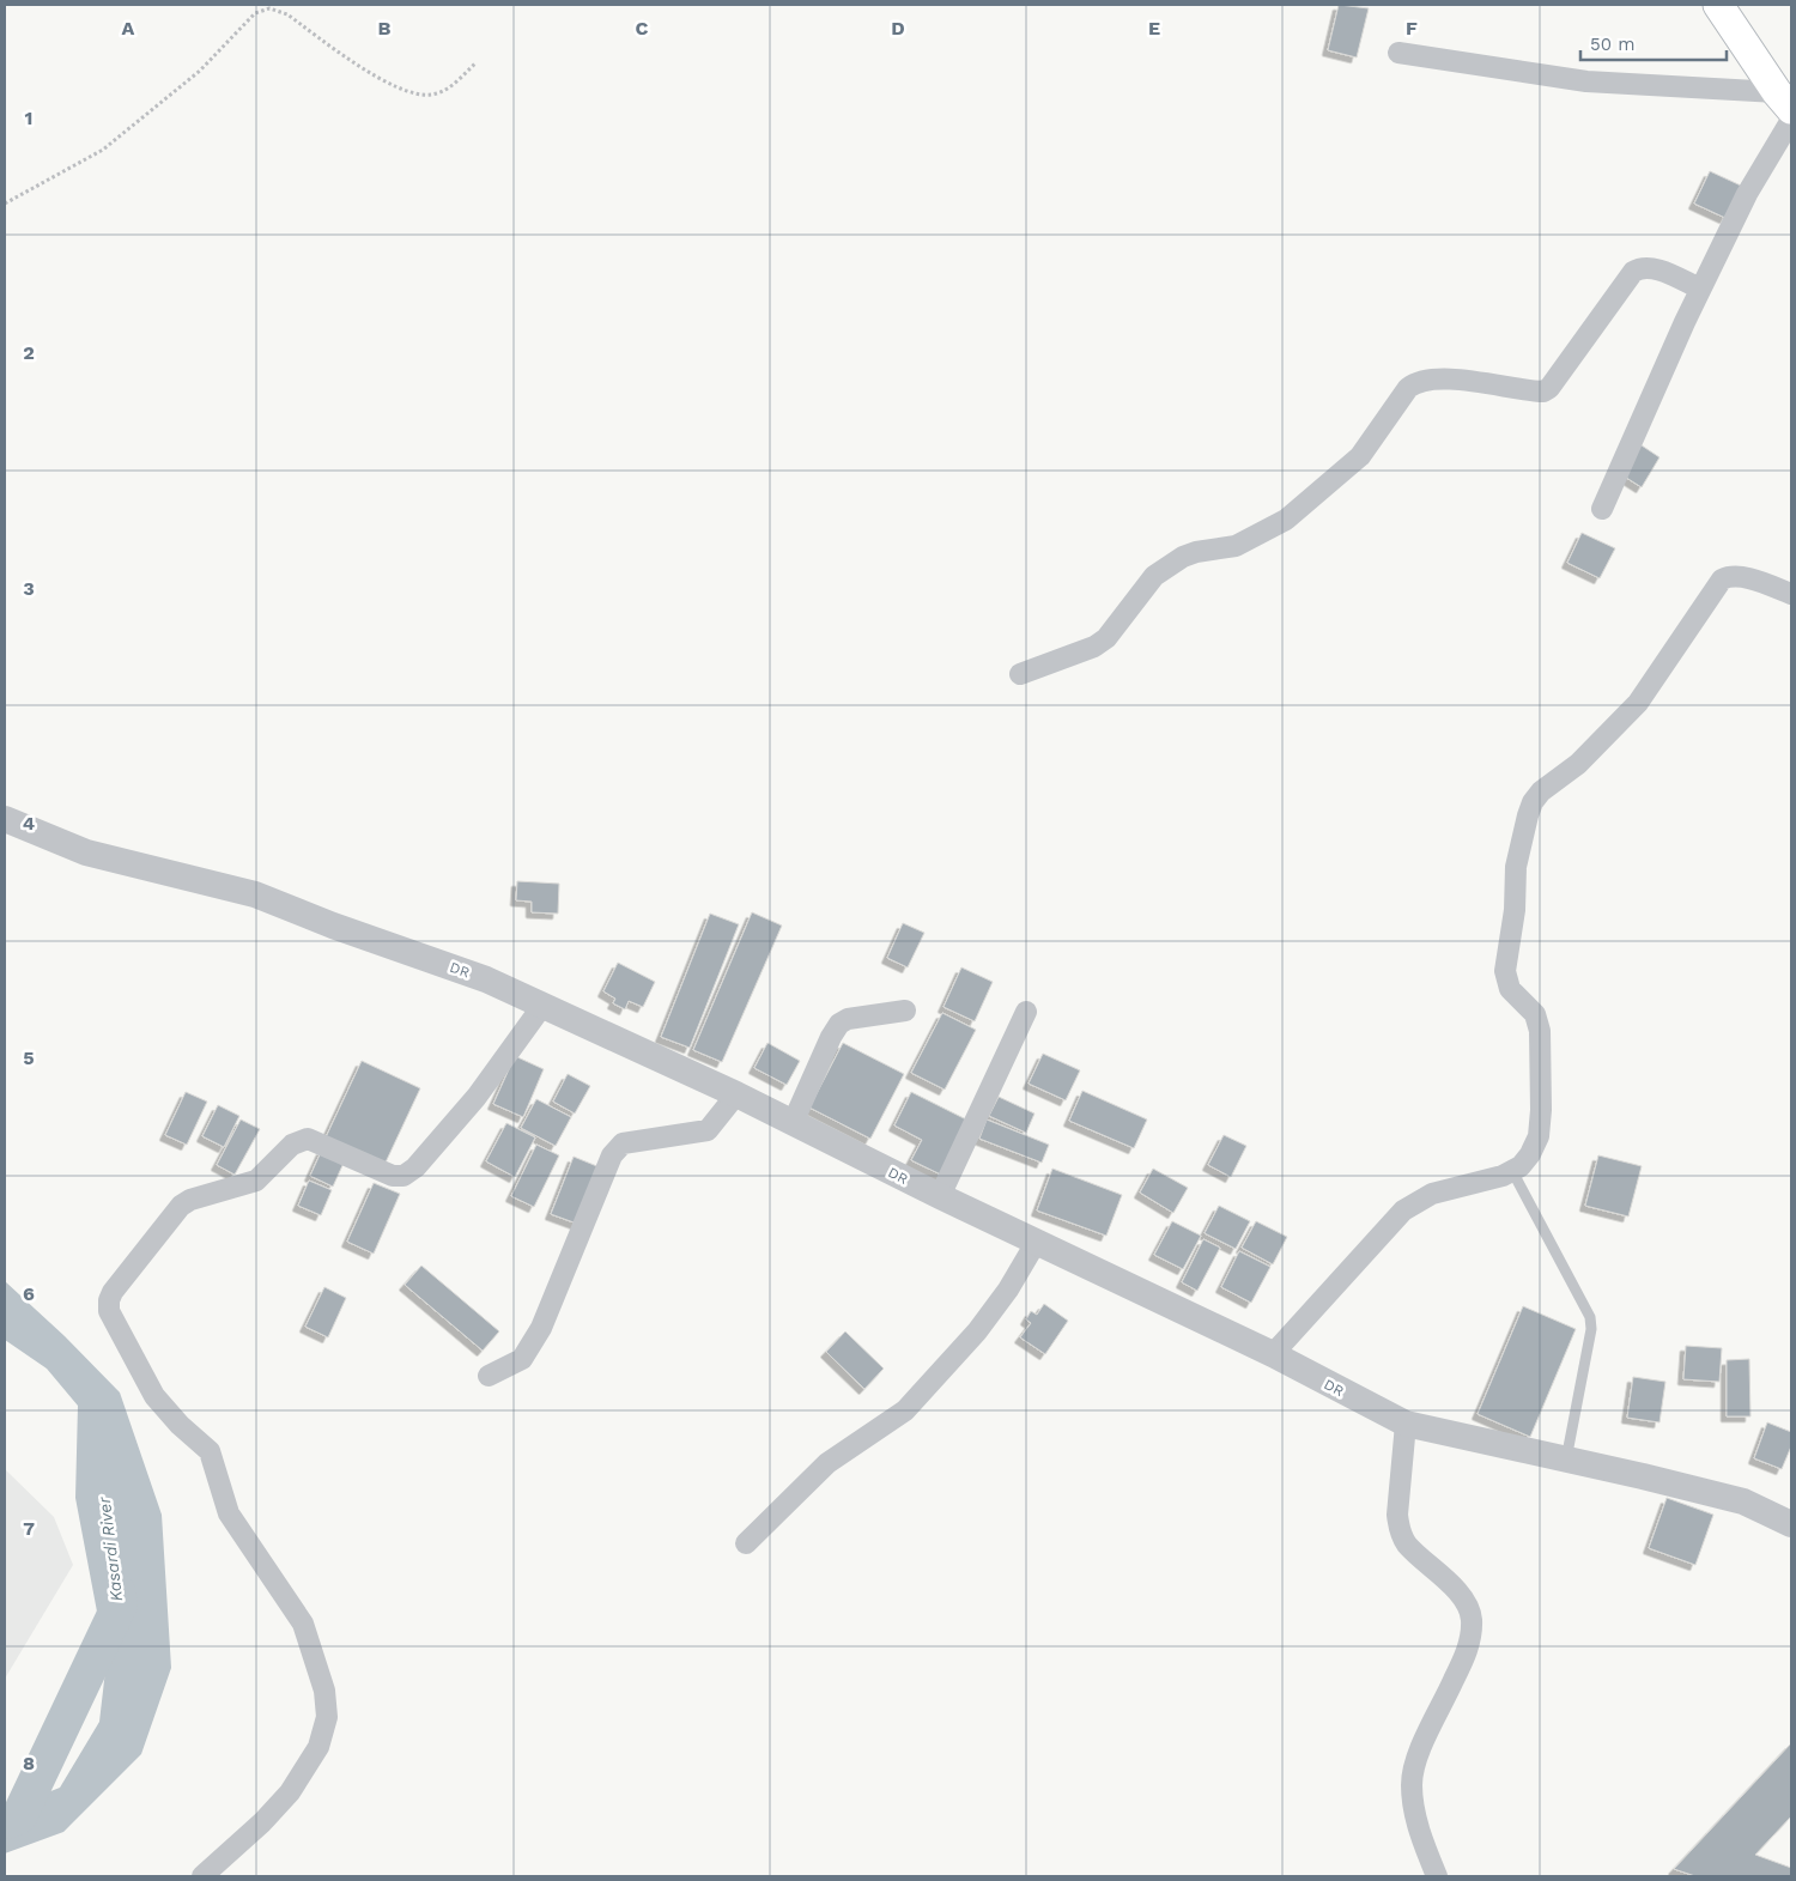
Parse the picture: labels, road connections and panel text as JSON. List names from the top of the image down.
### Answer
{
  "streets": {
    "street": ["DR"]
  },
  "water": ["Kasardi River"],
  "scale_bar": "50 m",
  "grid": {
    "columns": [
      "A",
      "B",
      "C",
      "D",
      "E",
      "F"
    ],
    "rows": [
      "1",
      "2",
      "3",
      "4",
      "5",
      "6",
      "7",
      "8"
    ]
  }
}
